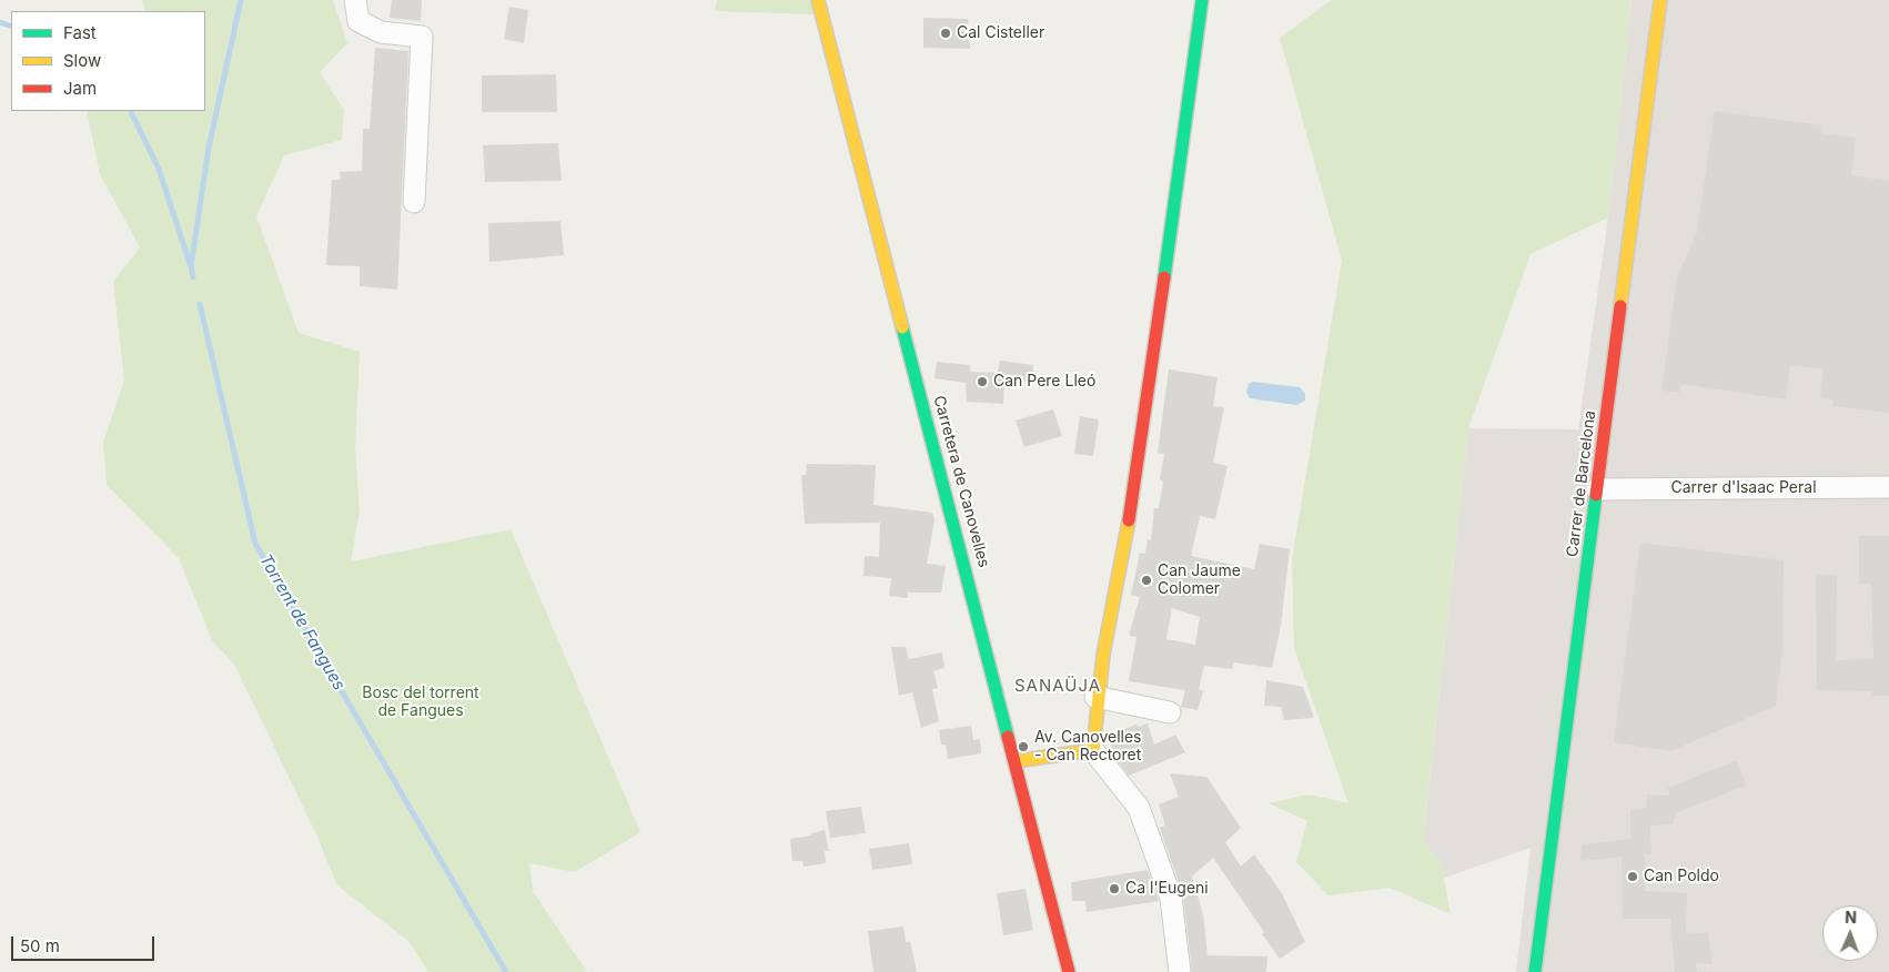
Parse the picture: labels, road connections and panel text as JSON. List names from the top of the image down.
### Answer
{
  "streets": {
    "street": ["Carretera de Canovelles", "Carrer de Barcelona", "Carrer d'Isaac Peral"]
  },
  "crossings": [
    ["Carrer de Barcelona", "Carrer d'Isaac Peral"]
  ],
  "districts": ["SANAÜJA"],
  "water": ["Torrent de Fangues"],
  "parks": ["Bosc del torrent de Fangues"],
  "places": [
    "Cal Cisteller",
    "Can Pere Lleó",
    "Can Jaume Colomer",
    "Av. Canovelles - Can Rectoret",
    "Can Poldo",
    "Ca l'Eugeni"
  ],
  "legend": ["Fast", "Slow", "Jam"],
  "scale_bar": "50 m",
  "north": "top"
}
